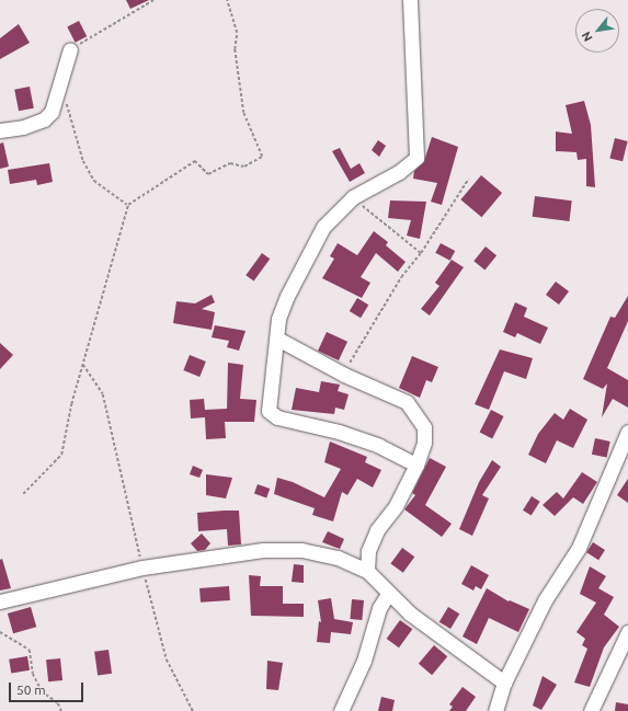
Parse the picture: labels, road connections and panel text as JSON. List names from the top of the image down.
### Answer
{
  "scale_bar": "50 m",
  "north": "bottom left"
}
